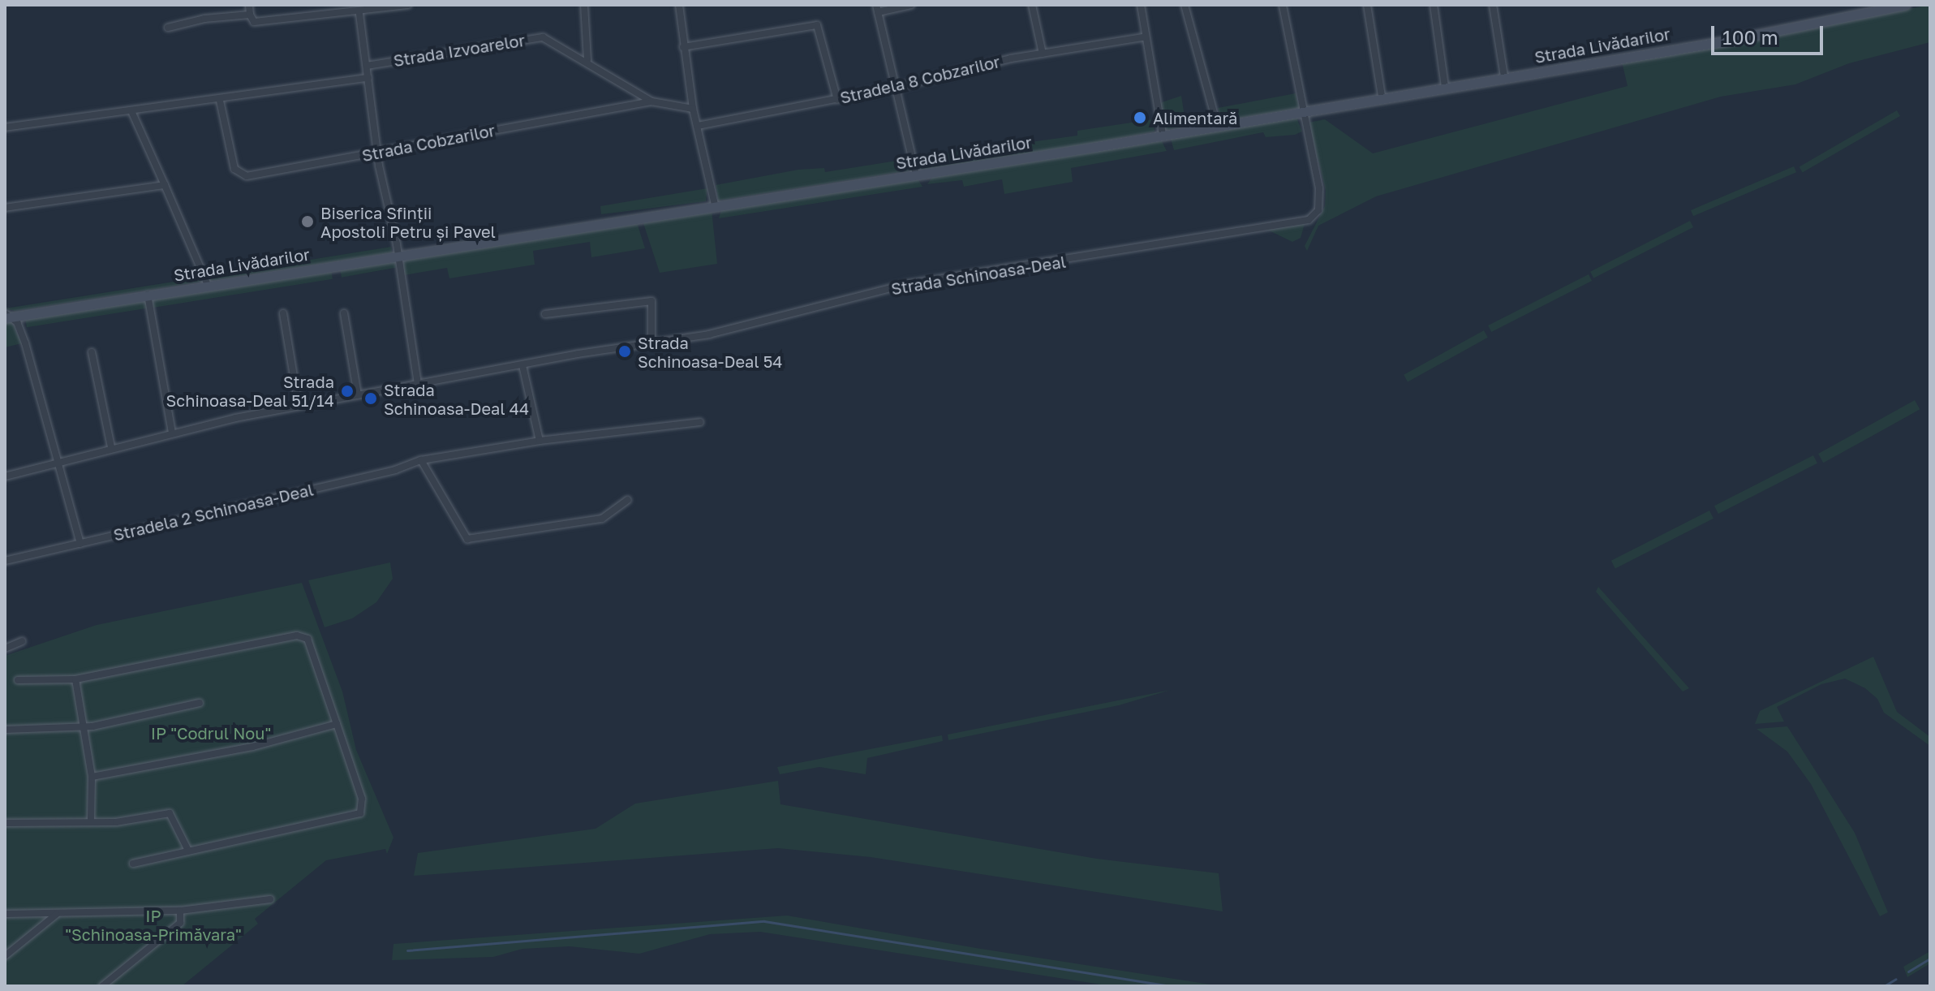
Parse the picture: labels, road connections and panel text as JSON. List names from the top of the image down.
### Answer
{
  "streets": {
    "street": [
      "Strada Livădarilor",
      "Strada Izvoarelor",
      "Stradela 8 Cobzarilor",
      "Strada Cobzarilor",
      "Strada Schinoasa-Deal",
      "Stradela 2 Schinoasa-Deal"
    ]
  },
  "crossings": [
    ["Strada Livădarilor", "Strada Schinoasa-Deal"],
    ["Strada Izvoarelor", "Strada Cobzarilor"]
  ],
  "parks": ["IP \"Codrul Nou\"", "IP \"Schinoasa-Primăvara\""],
  "places": [
    "Alimentară",
    "Biserica Sfinții Apostoli Petru și Pavel",
    "Strada Schinoasa-Deal 54",
    "Strada Schinoasa-Deal 51/14",
    "Strada Schinoasa-Deal 44"
  ],
  "scale_bar": "100 m"
}
